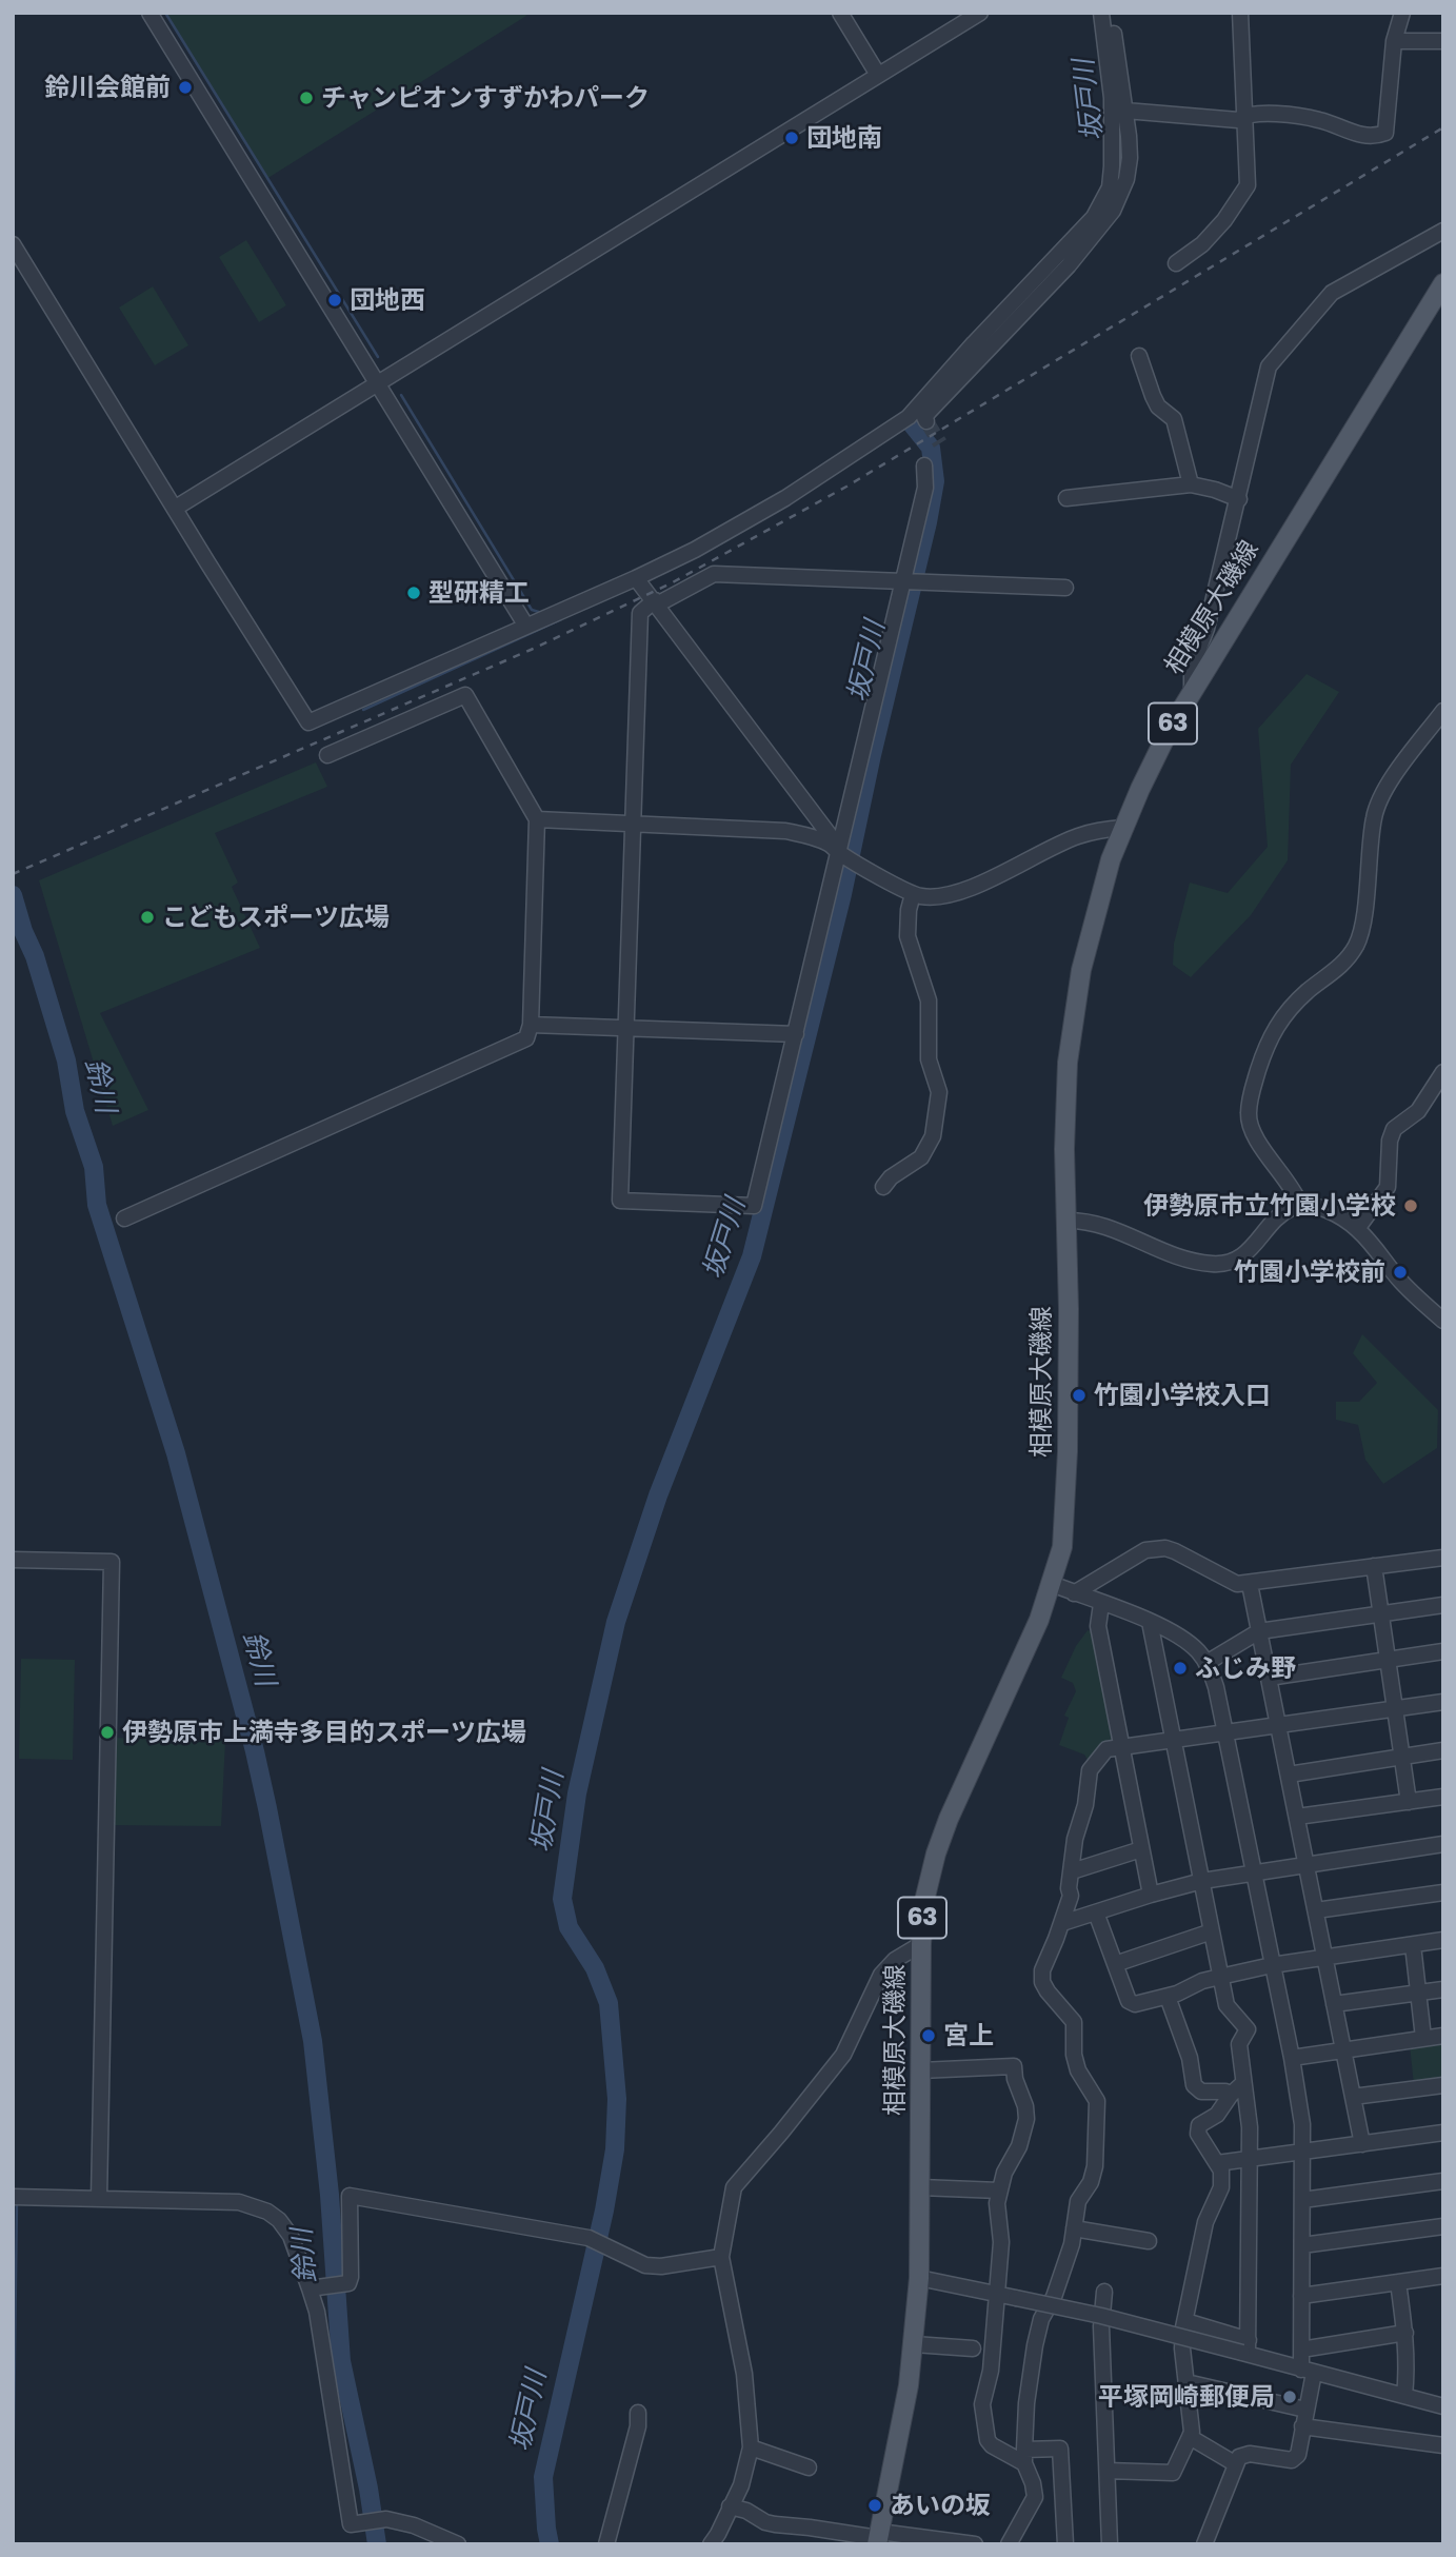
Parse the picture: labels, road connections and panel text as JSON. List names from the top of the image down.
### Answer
{
  "streets": {
    "main road": ["相模原大磯線", "63"]
  },
  "water": ["坂戸川", "鈴川"],
  "places": [
    "鈴川会館前",
    "チャンピオンすずかわパーク",
    "団地南",
    "団地西",
    "型研精工",
    "こどもスポーツ広場",
    "伊勢原市立竹園小学校",
    "竹園小学校前",
    "竹園小学校入口",
    "ふじみ野",
    "伊勢原市上満寺多目的スポーツ広場",
    "宮上",
    "平塚岡崎郵便局",
    "あいの坂"
  ]
}
